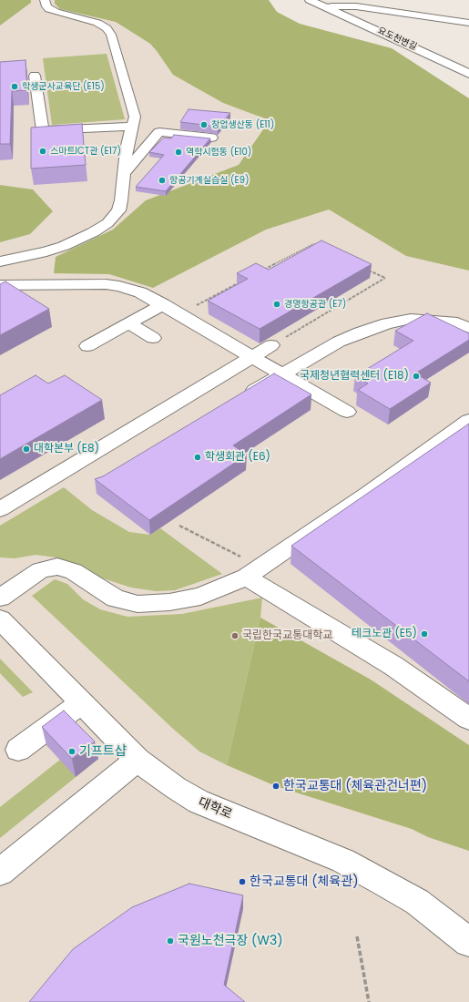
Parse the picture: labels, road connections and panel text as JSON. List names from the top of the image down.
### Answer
{
  "streets": {
    "street": ["요도천변길", "대학로"]
  },
  "places": [
    "학생군사교육단 (E15)",
    "창업생산동 (E11)",
    "스마트ICT관 (E17)",
    "역학시험동 (E10)",
    "항공기계실습실 (E9)",
    "경영항공관 (E7)",
    "국제청년협력센터 (E18)",
    "대학본부 (E8)",
    "학생회관 (E6)",
    "테크노관 (E5)",
    "국립한국교통대학교",
    "기프트샵",
    "한국교통대 (체육관건너편)",
    "한국교통대 (체육관)",
    "국원노천극장 (W3)"
  ]
}
